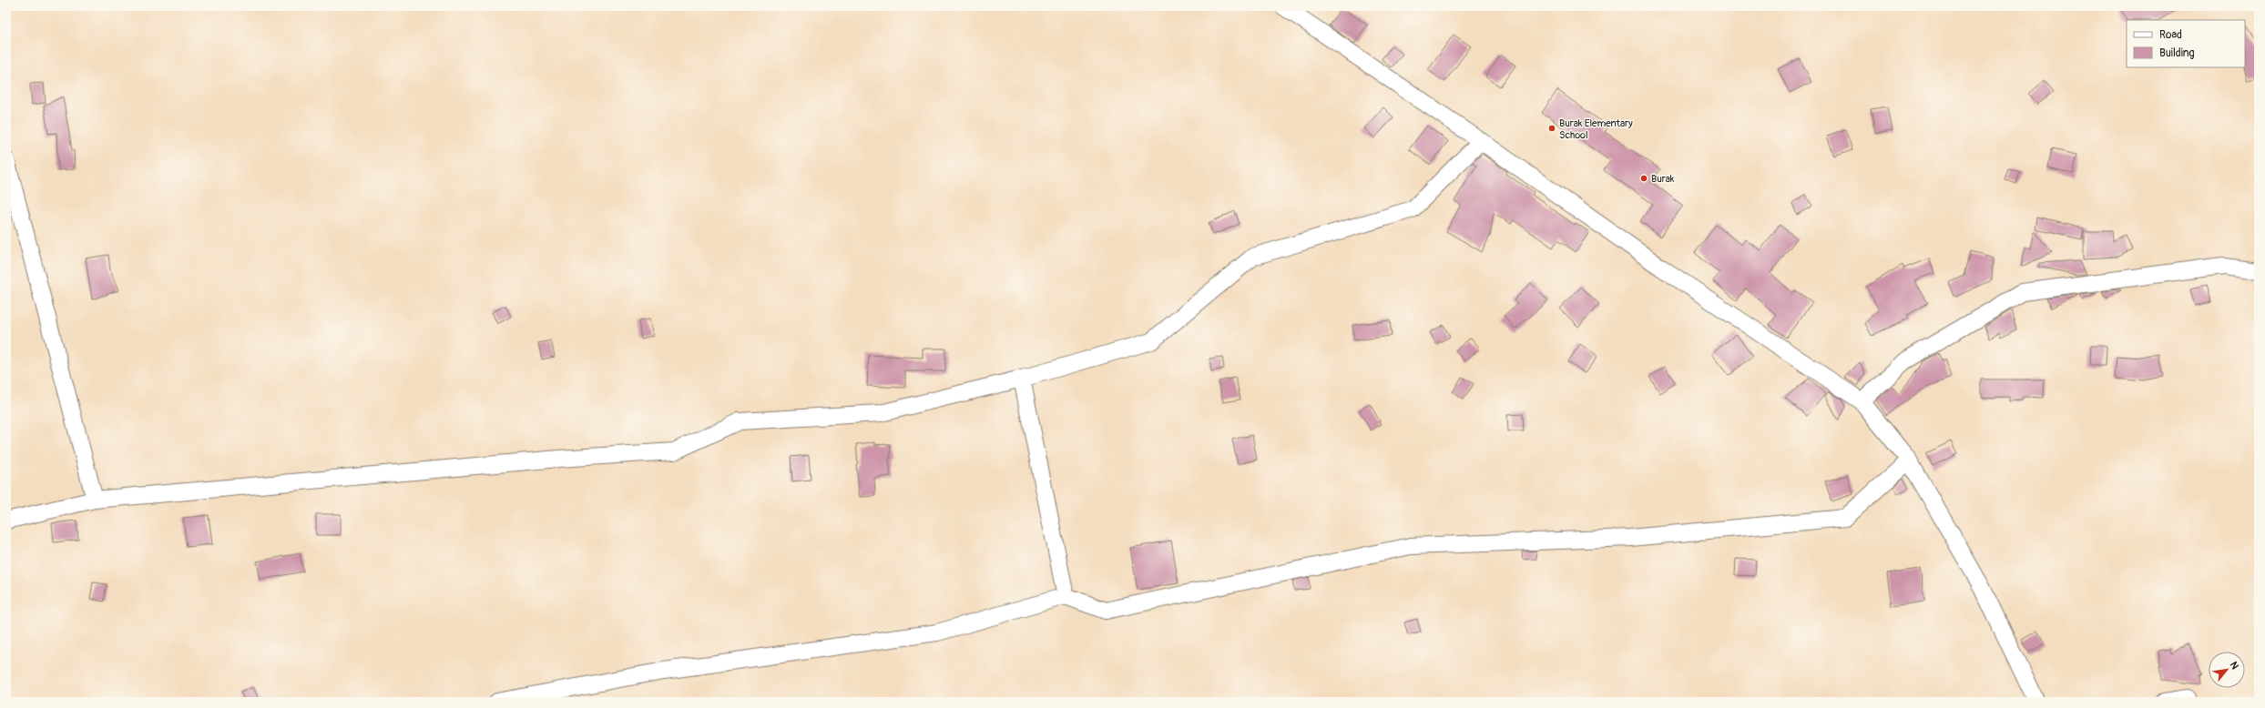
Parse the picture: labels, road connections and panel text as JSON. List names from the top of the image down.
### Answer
{
  "places": ["Burak Elementary School", "Burak"],
  "legend": ["Road", "Building"],
  "north": "top right"
}
